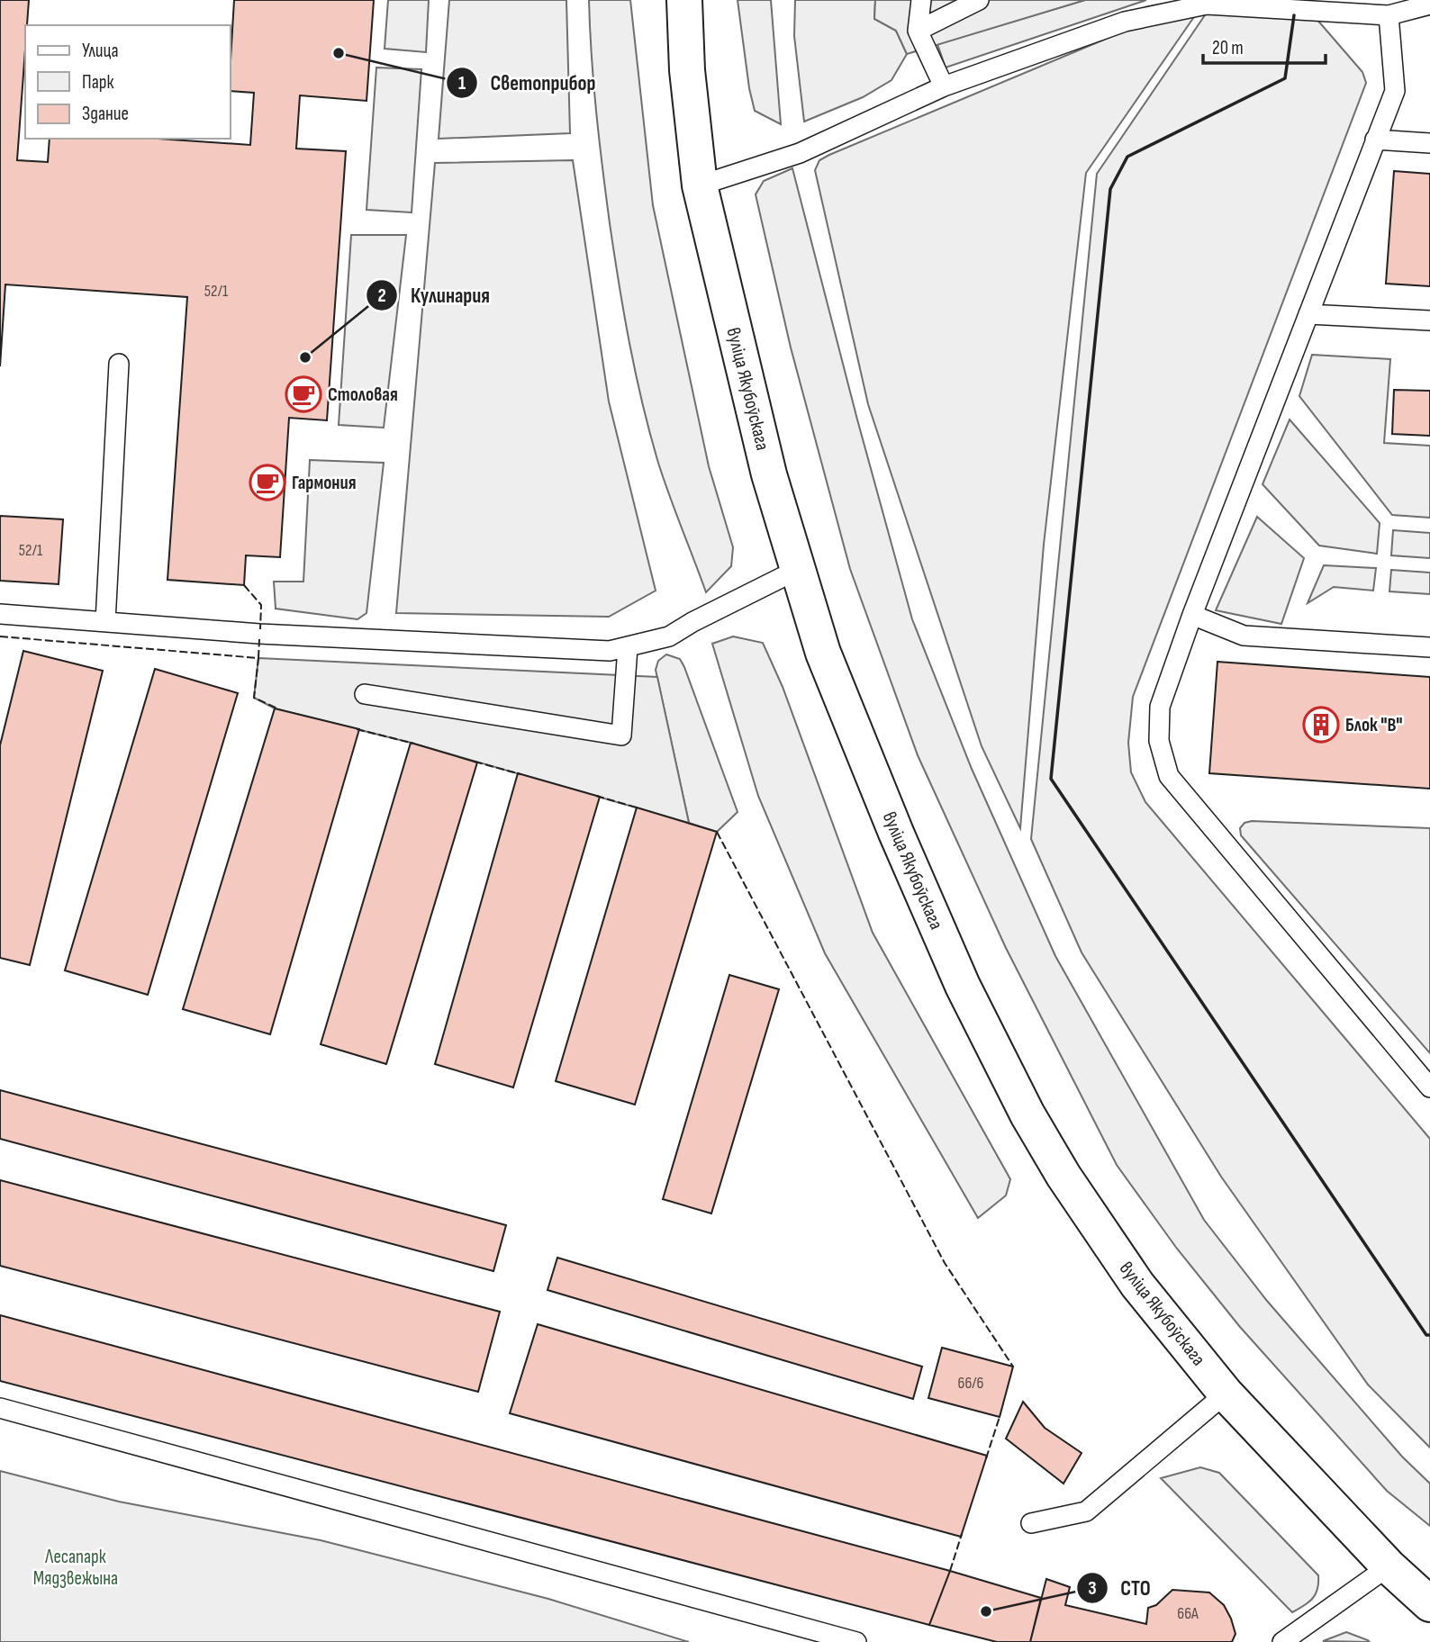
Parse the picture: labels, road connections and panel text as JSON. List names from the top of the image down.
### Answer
{
  "streets": {
    "main road": ["вуліца Якубоўскага"]
  },
  "parks": ["Лесапарк Мядзвежына"],
  "places": {
    "other": ["Светоприбор", "Кулинария", "СТО"],
    "cafe": ["Cтоловая", "Гармония"],
    "building": ["Блок \"В\""]
  },
  "house_numbers": [
    "52/1",
    "52/1",
    "66/6",
    "66А"
  ],
  "legend": ["Улица", "Парк", "Здание"],
  "scale_bar": "20 m"
}
